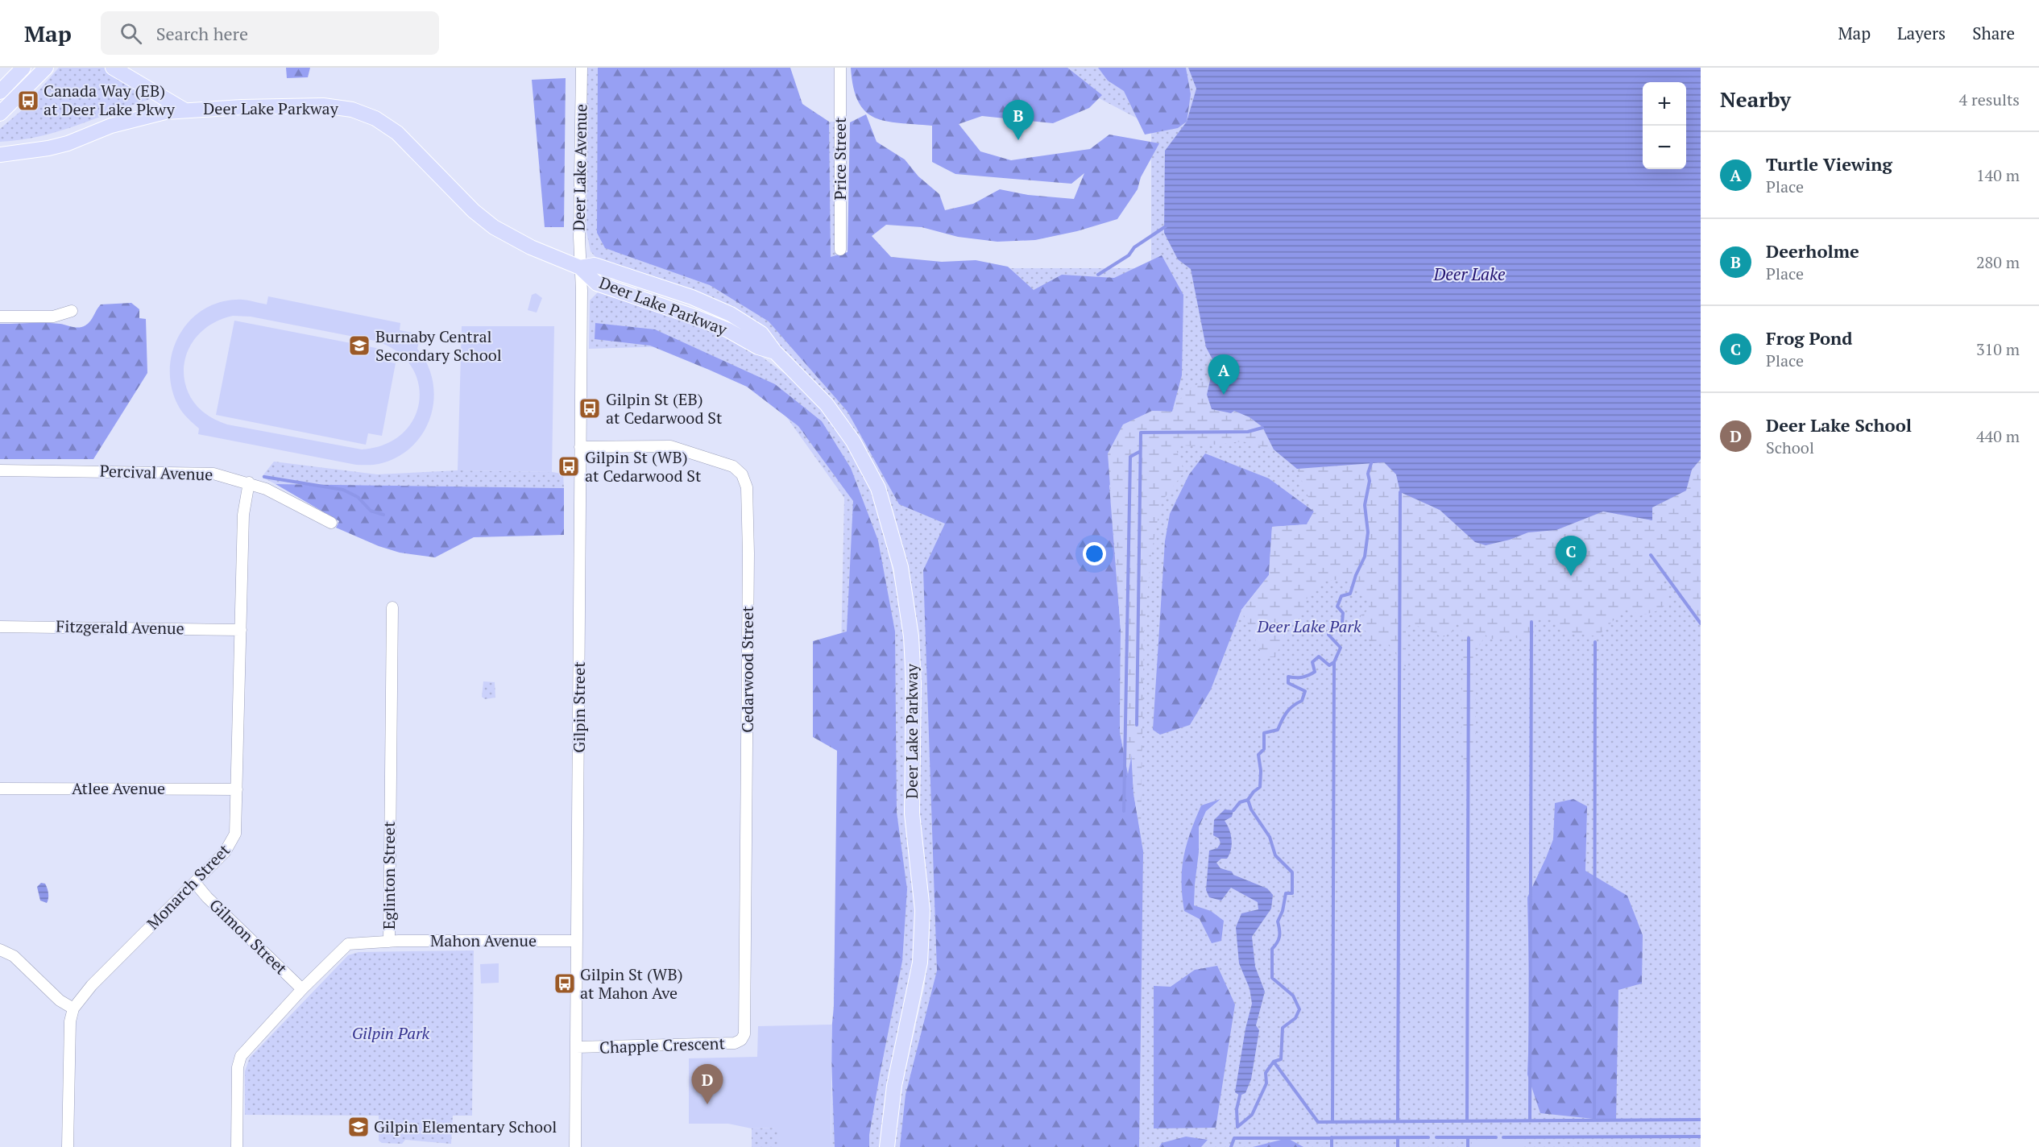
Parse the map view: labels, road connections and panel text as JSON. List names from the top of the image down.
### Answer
{
  "streets": {
    "main road": ["Deer Lake Parkway"],
    "street": [
      "Price Street",
      "Deer Lake Avenue",
      "Percival Avenue",
      "Fitzgerald Avenue",
      "Cedarwood Street",
      "Gilpin Street",
      "Atlee Avenue",
      "Eglinton Street",
      "Monarch Street",
      "Gilmon Street",
      "Mahon Avenue",
      "Chapple Crescent"
    ]
  },
  "crossings": [
    ["Deer Lake Parkway", "Deer Lake Avenue"],
    ["Deer Lake Parkway", "Gilpin Street"],
    ["Deer Lake Avenue", "Gilpin Street"],
    ["Percival Avenue", "Monarch Street"],
    ["Fitzgerald Avenue", "Monarch Street"],
    ["Cedarwood Street", "Gilpin Street"],
    ["Cedarwood Street", "Chapple Crescent"],
    ["Gilpin Street", "Mahon Avenue"],
    ["Gilpin Street", "Chapple Crescent"],
    ["Atlee Avenue", "Monarch Street"],
    ["Eglinton Street", "Gilmon Street"],
    ["Eglinton Street", "Mahon Avenue"],
    ["Monarch Street", "Gilmon Street"]
  ],
  "water": ["Deer Lake"],
  "parks": ["Deer Lake Park", "Gilpin Park"],
  "places": {
    "bus stop": [
      "Canada Way (EB) at Deer Lake Pkwy",
      "Gilpin St (EB) at Cedarwood St",
      "Gilpin St (WB) at Cedarwood St",
      "Gilpin St (WB) at Mahon Ave"
    ],
    "school or university": ["Burnaby Central Secondary School", "Gilpin Elementary School"]
  },
  "page": {
    "header": "Map",
    "search": "Search here",
    "nav": ["Map", "Layers", "Share"],
    "heading": ["Nearby", "4 results"],
    "map_buttons": ["+", "−"],
    "pins": [
      "B",
      "A",
      "C",
      "D"
    ],
    "list": [
      {
        "mark": "A",
        "name": "Turtle Viewing",
        "note": "Place",
        "value": "140 m"
      },
      {
        "mark": "B",
        "name": "Deerholme",
        "note": "Place",
        "value": "280 m"
      },
      {
        "mark": "C",
        "name": "Frog Pond",
        "note": "Place",
        "value": "310 m"
      },
      {
        "mark": "D",
        "name": "Deer Lake School",
        "note": "School",
        "value": "440 m"
      }
    ]
  }
}
